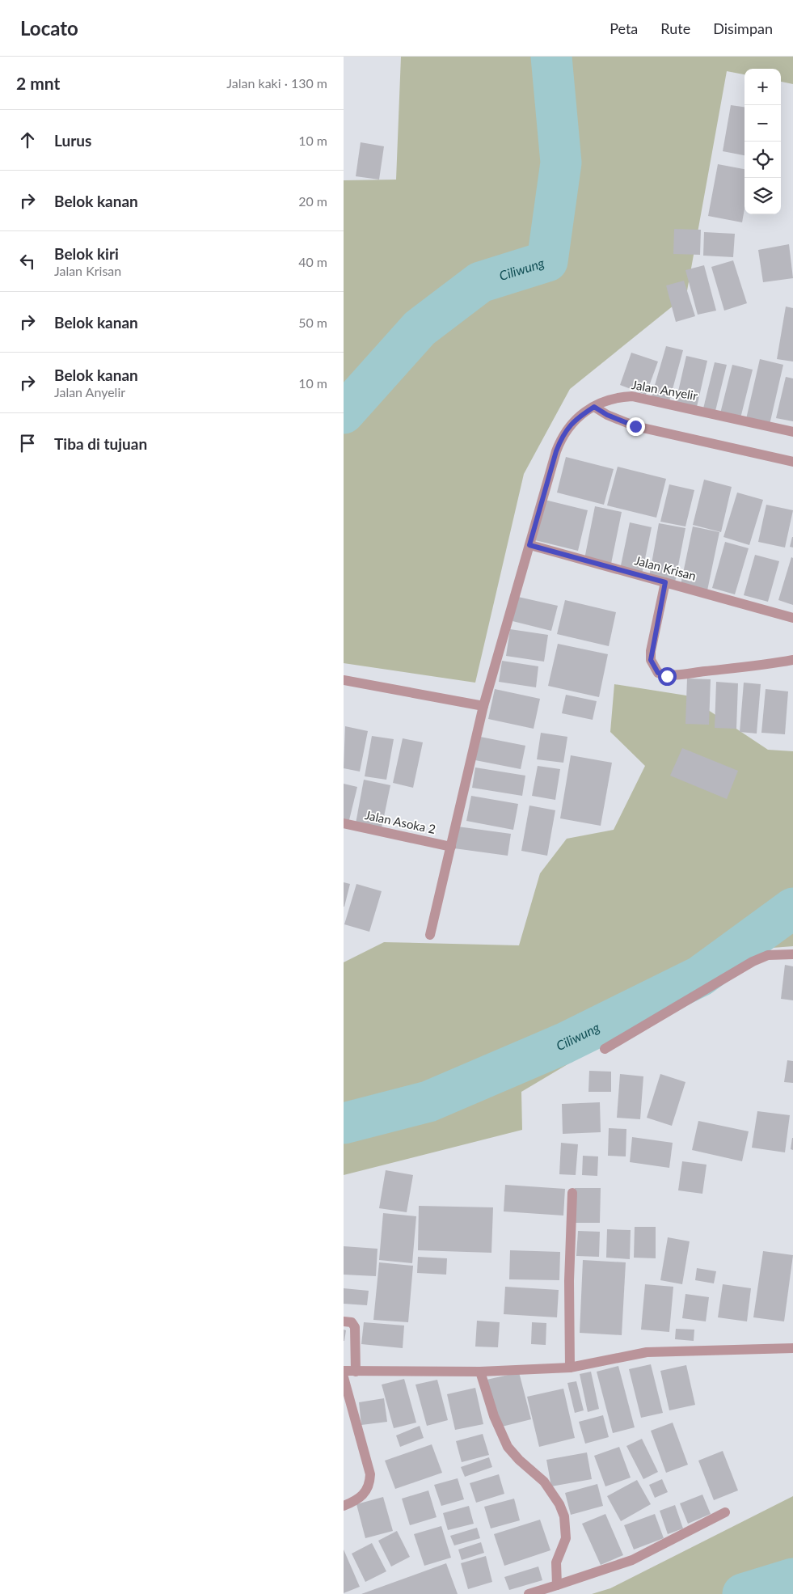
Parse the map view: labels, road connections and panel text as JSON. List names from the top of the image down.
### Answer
{
  "streets": {
    "street": ["Jalan Anyelir", "Jalan Krisan", "Jalan Asoka 2"]
  },
  "crossings": [
    ["Jalan Anyelir", "Jalan Krisan"],
    ["Jalan Anyelir", "Jalan Asoka 2"]
  ],
  "water": ["Ciliwung"],
  "page": {
    "header": "Locato",
    "nav": ["Peta", "Rute", "Disimpan"],
    "heading": ["2 mnt", "Jalan kaki · 130 m"],
    "map_buttons": ["+", "−"],
    "list": [
      ["Lurus", "10 m"],
      ["Belok kanan", "20 m"],
      ["Belok kiri", "Jalan Krisan", "40 m"],
      ["Belok kanan", "50 m"],
      ["Belok kanan", "Jalan Anyelir", "10 m"],
      "Tiba di tujuan"
    ]
  }
}
